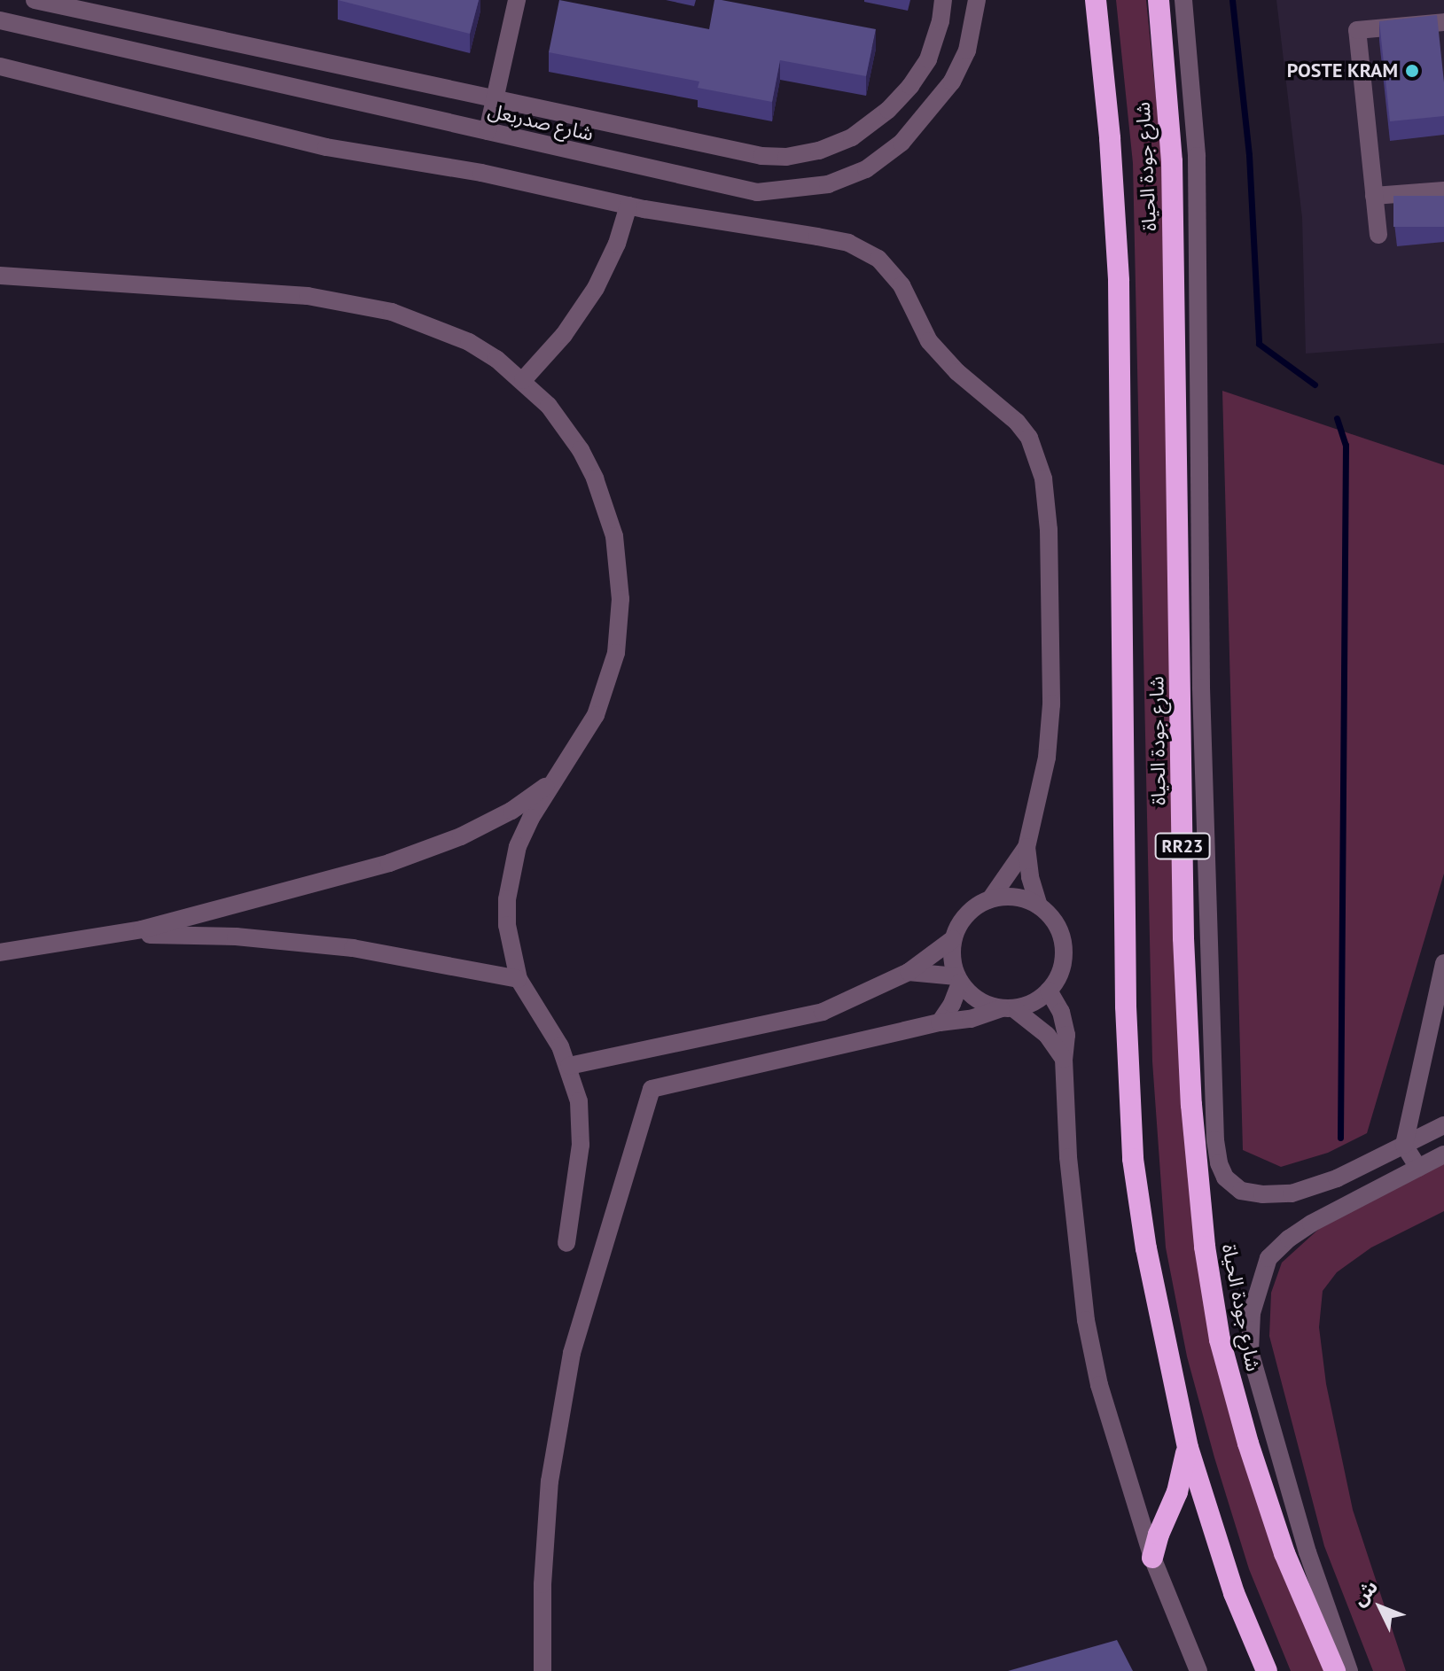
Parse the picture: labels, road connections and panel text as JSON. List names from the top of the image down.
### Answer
{
  "streets": {
    "highway": ["شارع جودة الحياة", "RR23"],
    "street": ["شارع صدربعل"]
  },
  "places": ["POSTE KRAM"],
  "north": "top left"
}
